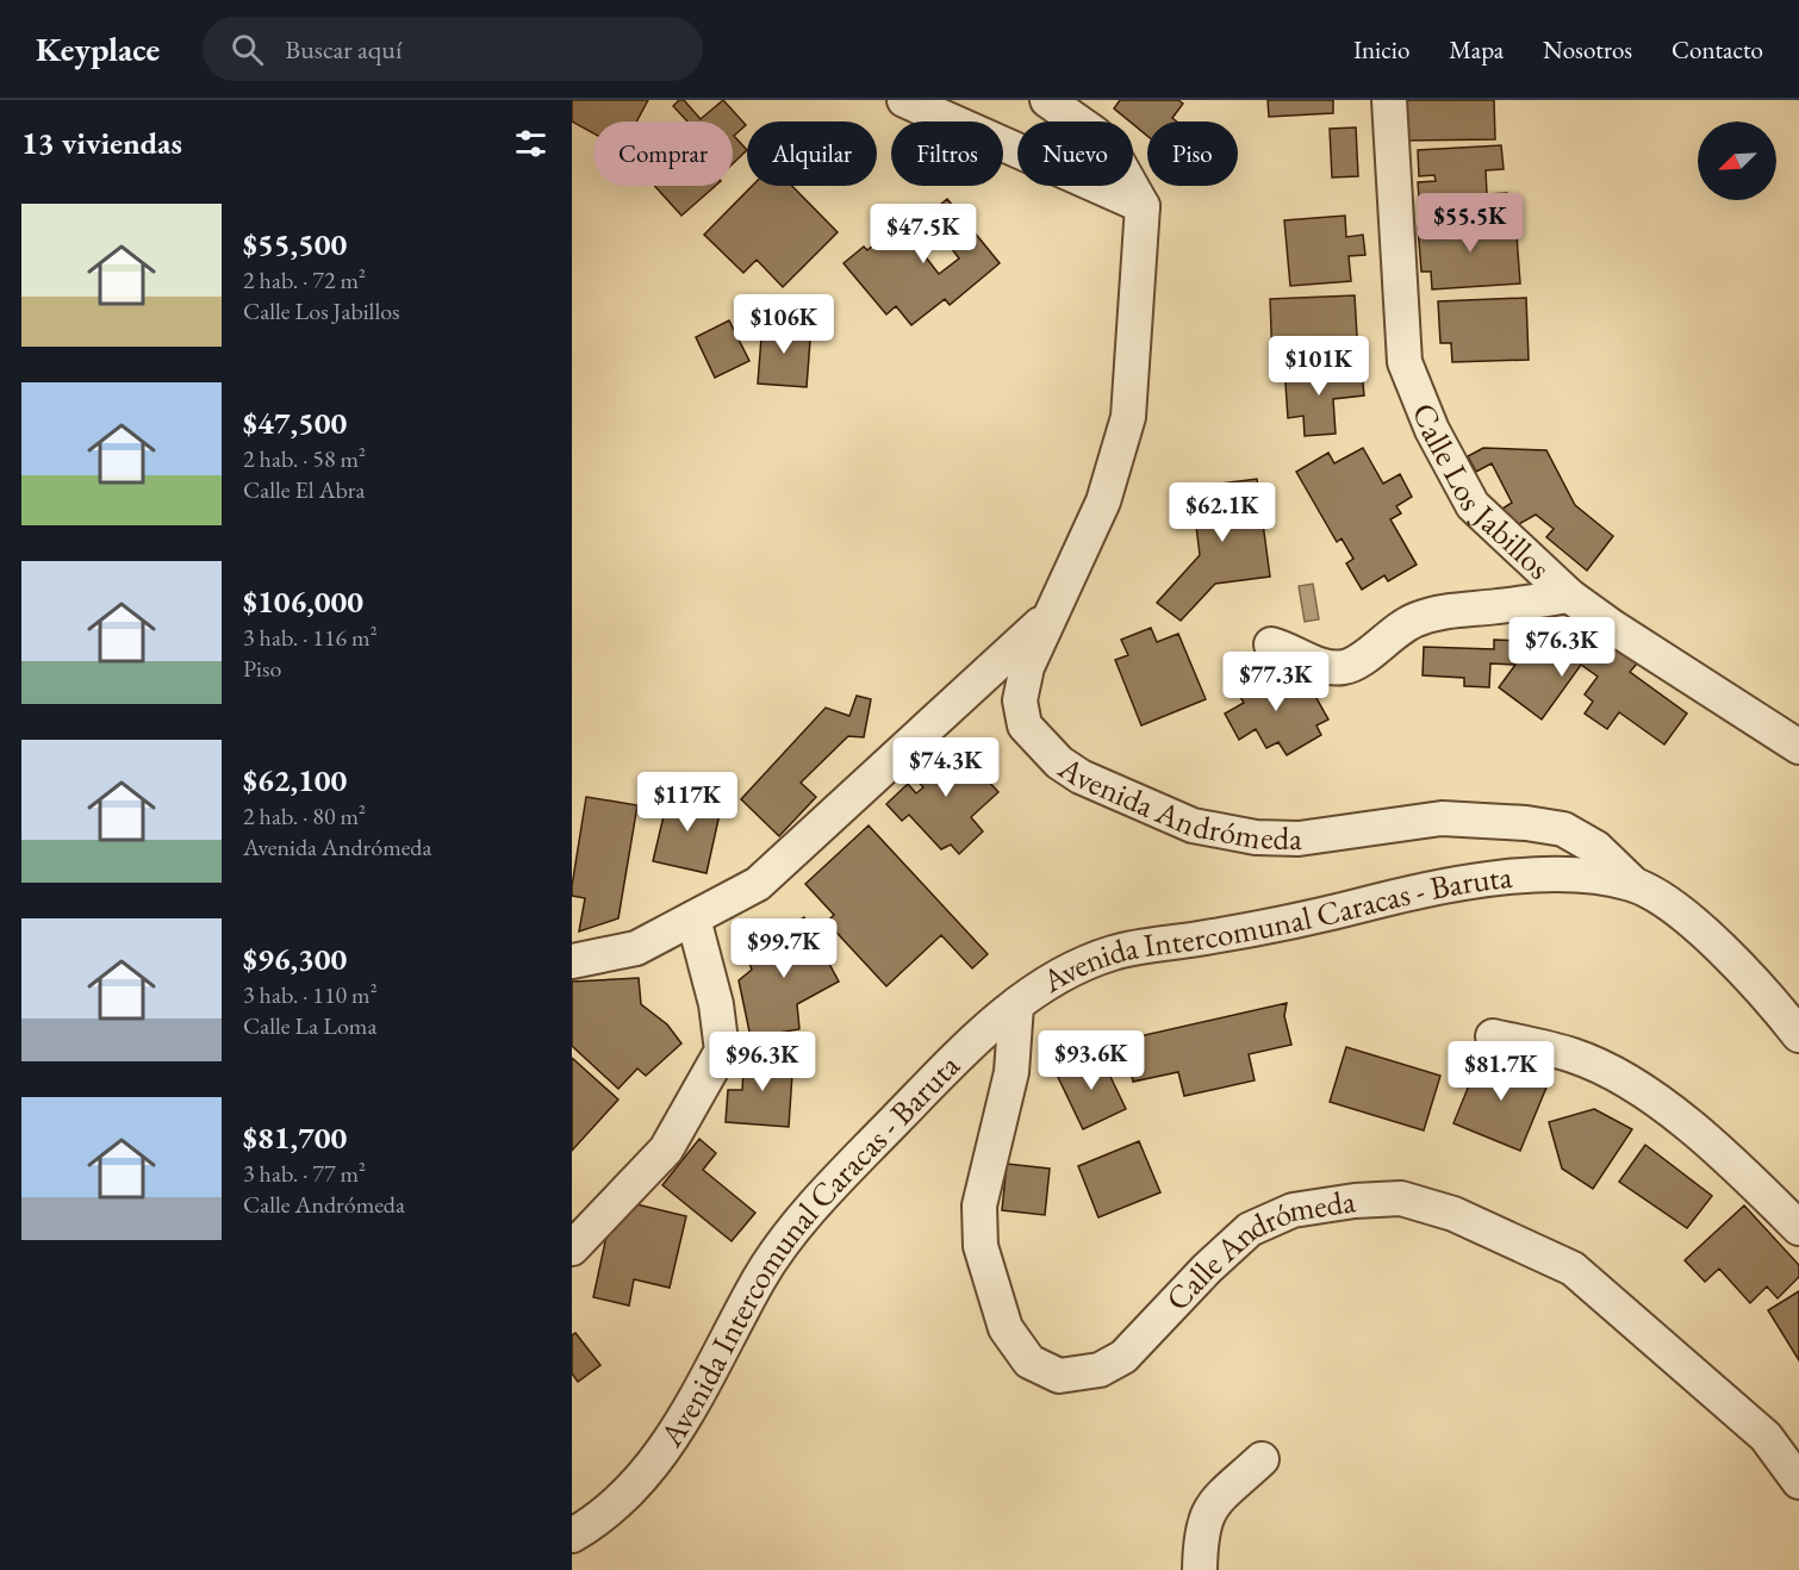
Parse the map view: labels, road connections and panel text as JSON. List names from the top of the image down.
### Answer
{
  "streets": {
    "street": [
      "Calle Los Jabillos",
      "Avenida Andrómeda",
      "Avenida Intercomunal Caracas - Baruta",
      "Calle Andrómeda"
    ]
  },
  "crossings": [
    ["Avenida Andrómeda", "Avenida Intercomunal Caracas - Baruta"],
    ["Avenida Intercomunal Caracas - Baruta", "Calle Andrómeda"]
  ],
  "north": "bottom left",
  "page": {
    "header": "Keyplace",
    "search": "Buscar aquí",
    "nav": [
      "Inicio",
      "Mapa",
      "Nosotros",
      "Contacto"
    ],
    "heading": "13 viviendas",
    "chip": [
      "Comprar",
      "Alquilar",
      "Filtros",
      "Nuevo",
      "Piso"
    ],
    "list": [
      {
        "name": "$55,500",
        "note": "2 hab. · 72 m² · Calle Los Jabillos"
      },
      {
        "name": "$47,500",
        "note": "2 hab. · 58 m² · Calle El Abra"
      },
      {
        "name": "$106,000",
        "note": "3 hab. · 116 m² · Piso"
      },
      {
        "name": "$62,100",
        "note": "2 hab. · 80 m² · Avenida Andrómeda"
      },
      {
        "name": "$96,300",
        "note": "3 hab. · 110 m² · Calle La Loma"
      },
      {
        "name": "$81,700",
        "note": "3 hab. · 77 m² · Calle Andrómeda"
      }
    ],
    "price": [
      "$55.5K",
      "$47.5K",
      "$106K",
      "$101K",
      "$62.1K",
      "$76.3K",
      "$77.3K",
      "$74.3K",
      "$117K",
      "$99.7K",
      "$93.6K",
      "$96.3K",
      "$81.7K"
    ]
  }
}
